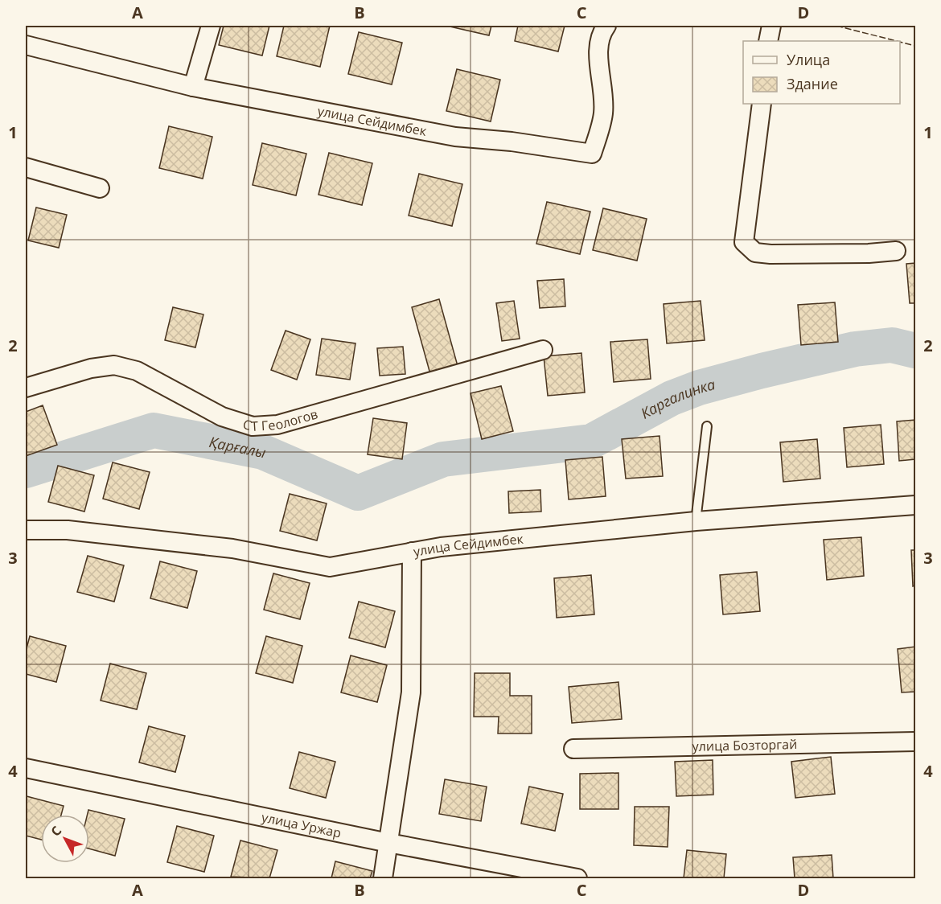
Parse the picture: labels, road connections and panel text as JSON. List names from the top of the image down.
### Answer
{
  "streets": {
    "street": [
      "улица Сейдимбек",
      "СТ Геологов",
      "улица Бозторгай",
      "улица Уржар"
    ]
  },
  "water": ["Каргалинка", "Қарғалы"],
  "legend": ["Улица", "Здание"],
  "north": "top left",
  "grid": {
    "columns": [
      "A",
      "B",
      "C",
      "D"
    ],
    "rows": [
      "1",
      "2",
      "3",
      "4"
    ]
  }
}
